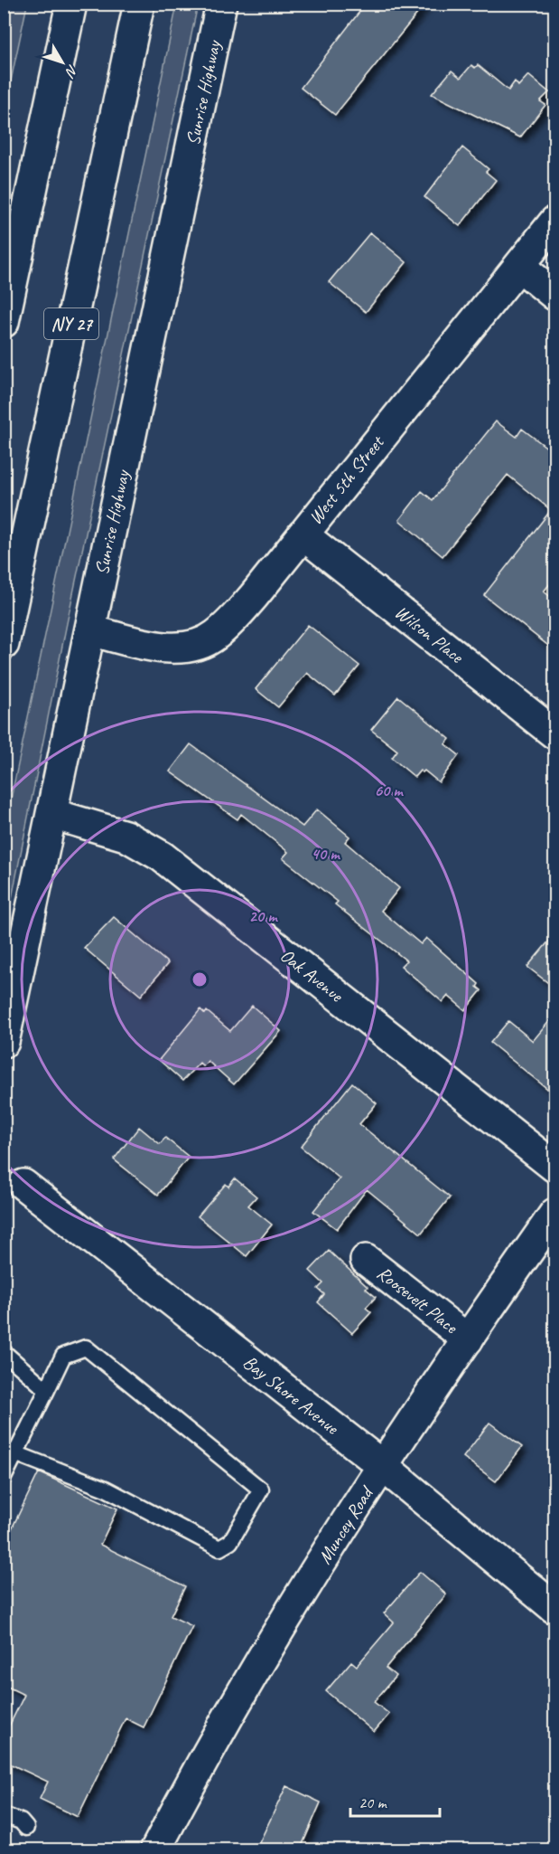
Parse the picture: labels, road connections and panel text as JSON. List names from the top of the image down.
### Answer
{
  "streets": {
    "main road": [
      "Sunrise Highway",
      "NY 27",
      "West 5th Street",
      "Wilson Place",
      "Oak Avenue",
      "Roosevelt Place",
      "Bay Shore Avenue",
      "Muncey Road"
    ]
  },
  "crossings": [
    ["Sunrise Highway", "West 5th Street"],
    ["Sunrise Highway", "Oak Avenue"],
    ["West 5th Street", "Wilson Place"],
    ["Roosevelt Place", "Muncey Road"],
    ["Bay Shore Avenue", "Muncey Road"]
  ],
  "scale_bar": "20 m",
  "north": "bottom right",
  "rings": ["60 m", "40 m", "20 m"]
}
